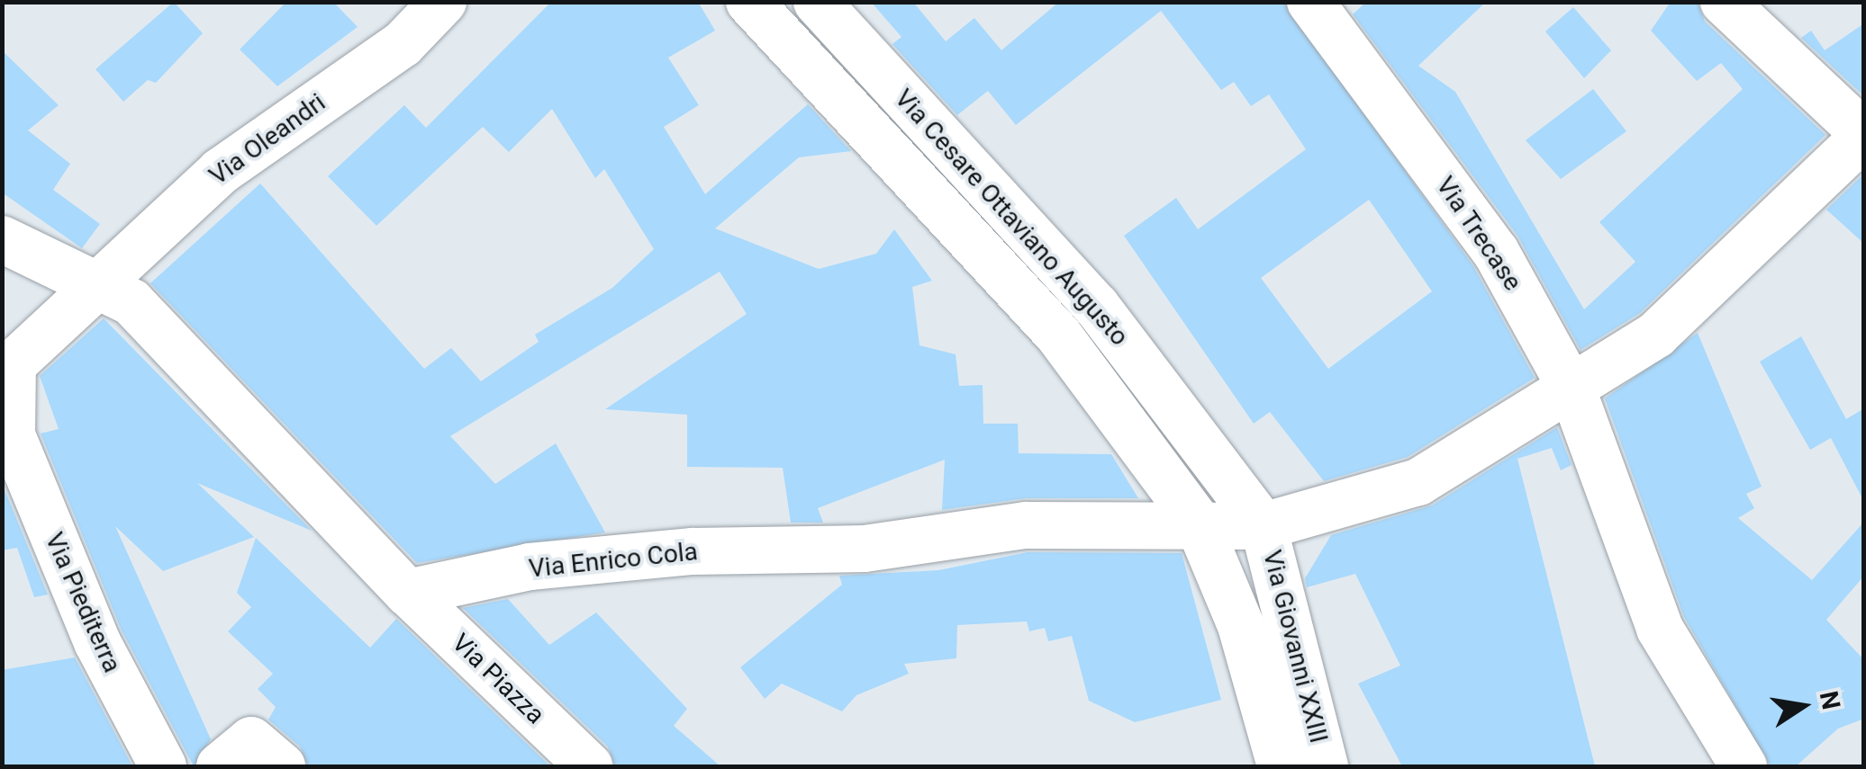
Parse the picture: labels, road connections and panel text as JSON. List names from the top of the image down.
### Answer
{
  "streets": {
    "street": [
      "Via Oleandri",
      "Via Cesare Ottaviano Augusto",
      "Via Trecase",
      "Via Enrico Cola",
      "Via Piediterra",
      "Via Giovanni XXIII",
      "Via Piazza"
    ]
  },
  "crossings": [
    ["Via Oleandri", "Via Piediterra"],
    ["Via Cesare Ottaviano Augusto", "Via Enrico Cola"],
    ["Via Cesare Ottaviano Augusto", "Via Giovanni XXIII"],
    ["Via Trecase", "Via Enrico Cola"],
    ["Via Enrico Cola", "Via Giovanni XXIII"],
    ["Via Enrico Cola", "Via Piazza"]
  ],
  "north": "right"
}
